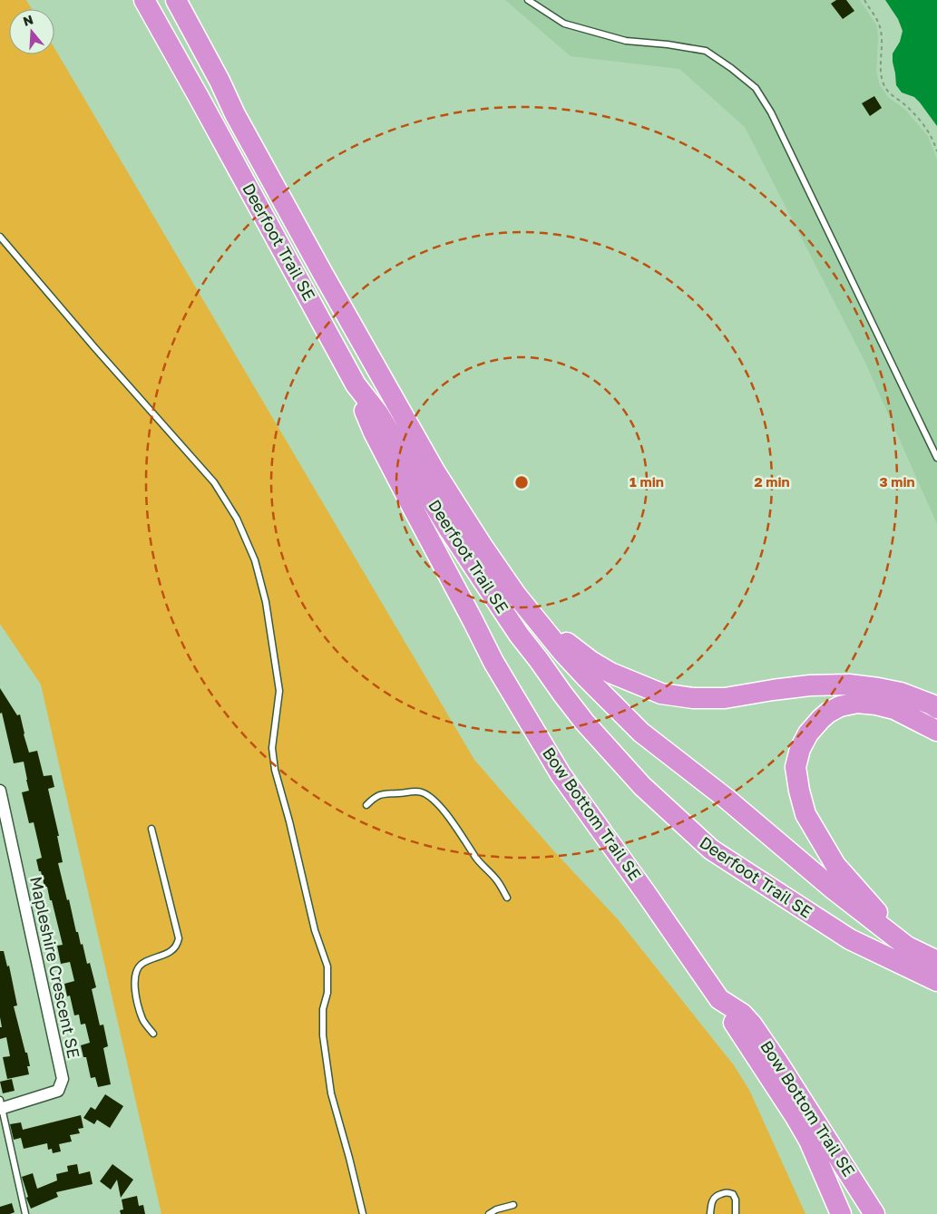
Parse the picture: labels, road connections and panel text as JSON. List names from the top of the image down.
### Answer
{
  "streets": {
    "highway": ["Deerfoot Trail SE", "Bow Bottom Trail SE"],
    "street": ["Mapleshire Crescent SE"]
  },
  "crossings": [
    ["Deerfoot Trail SE", "Bow Bottom Trail SE"]
  ],
  "north": "top",
  "rings": ["1 min", "2 min", "3 min"]
}
